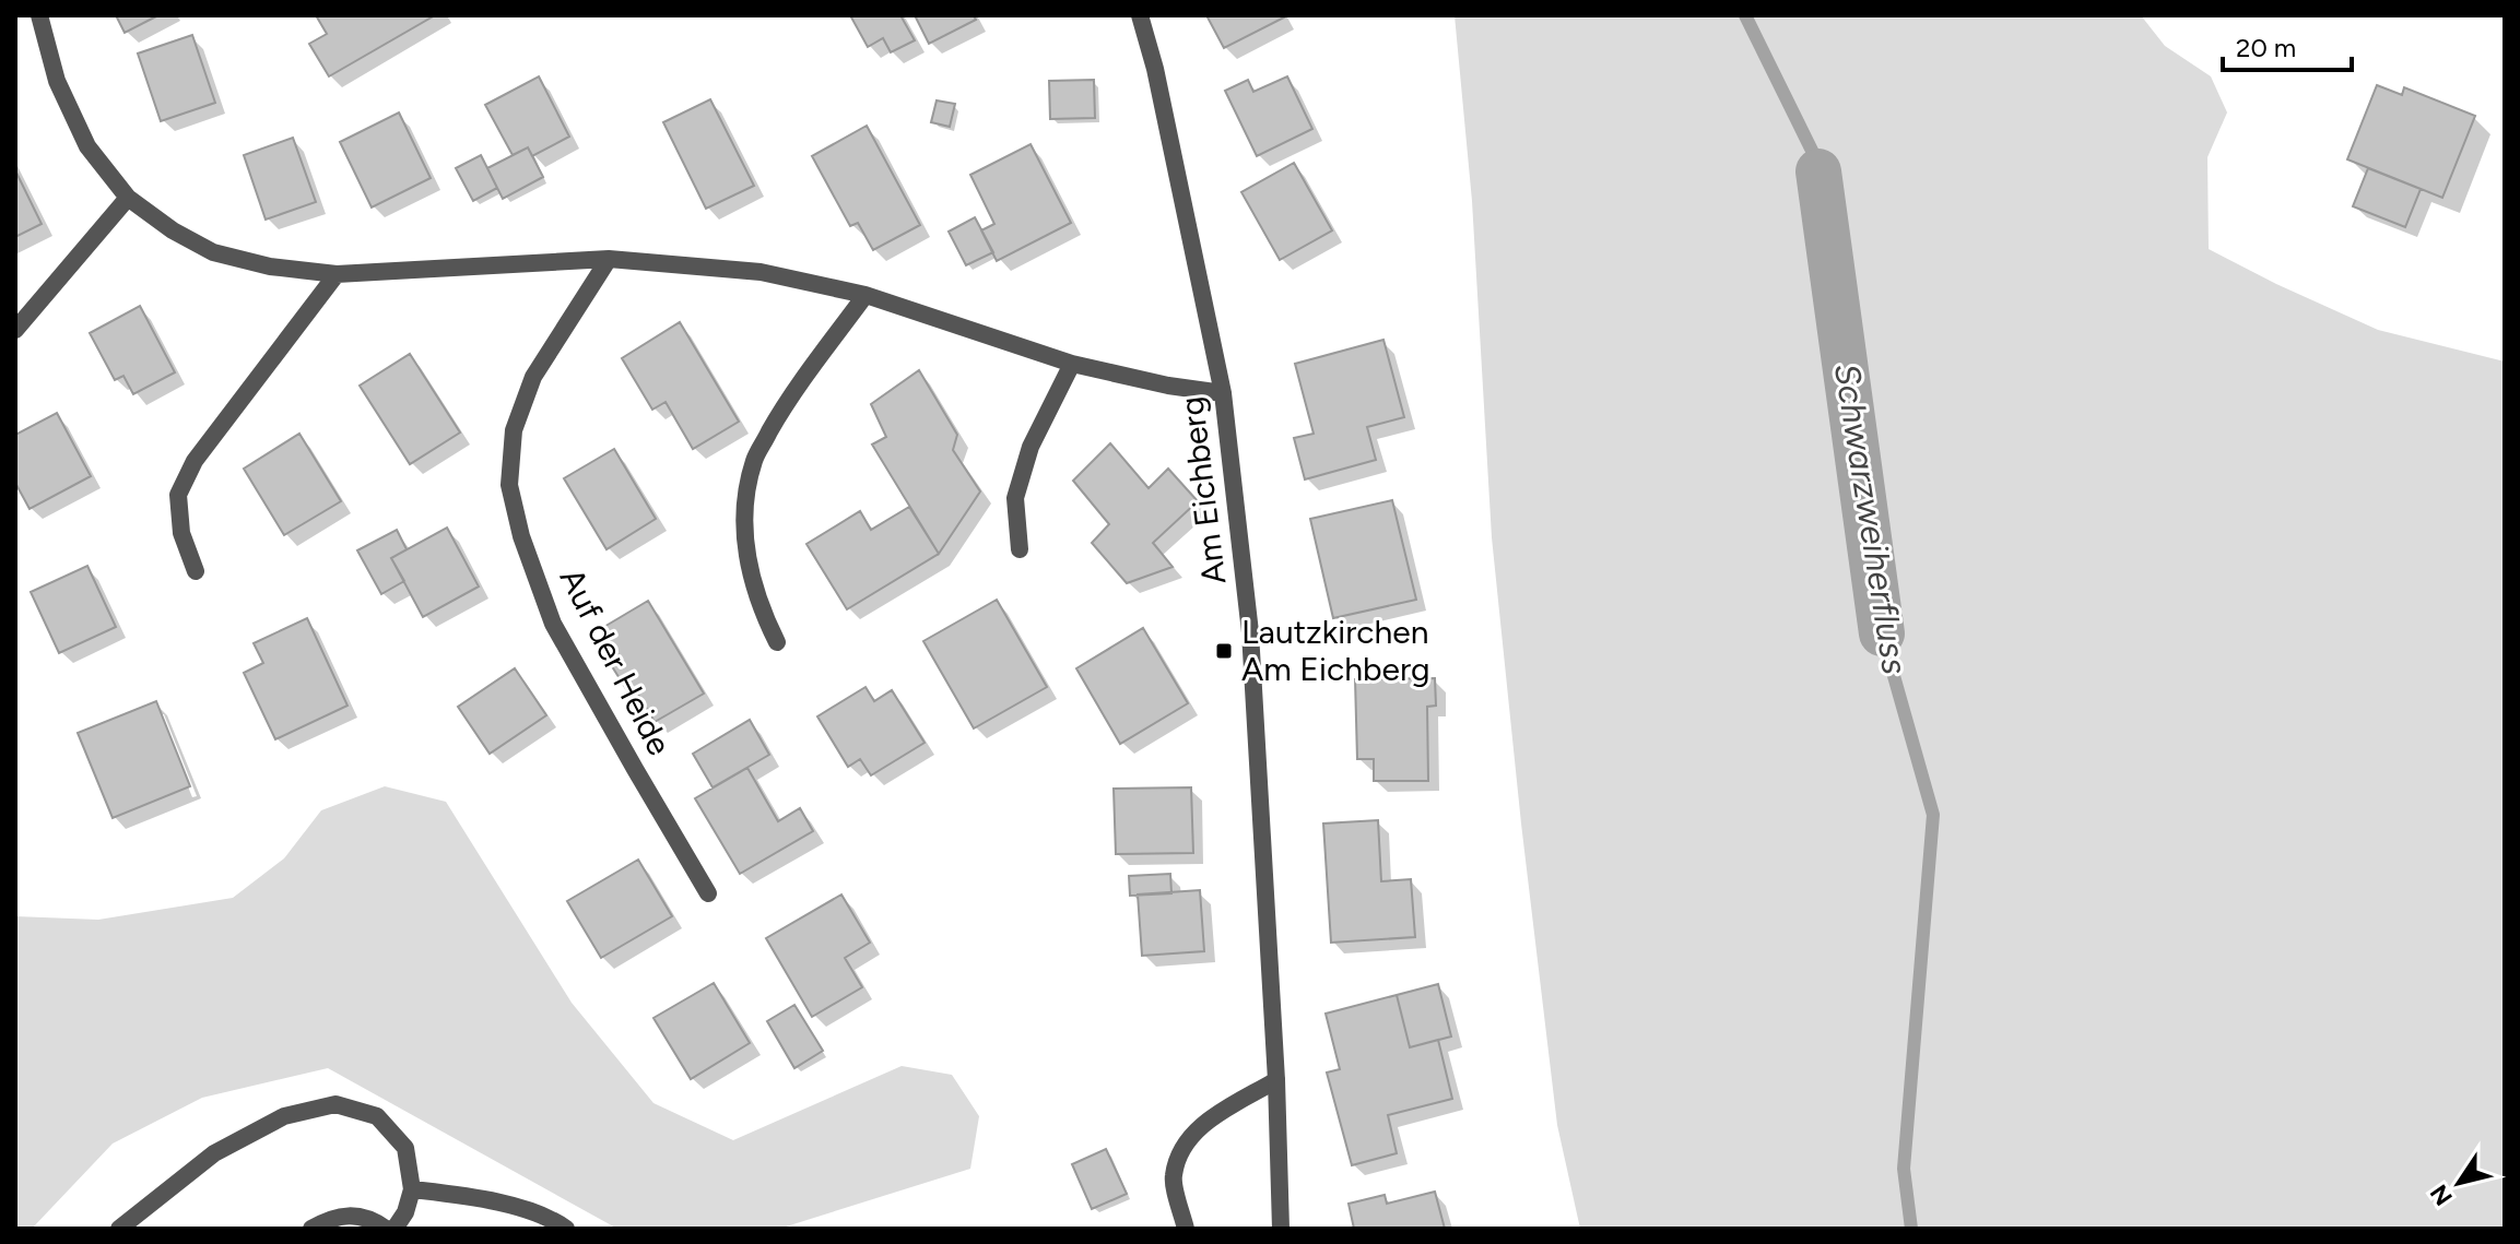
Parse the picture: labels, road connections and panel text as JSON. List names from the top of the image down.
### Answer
{
  "streets": {
    "street": ["Am Eichberg", "Auf der Heide"]
  },
  "water": ["Schwarzweiherfluss"],
  "places": {
    "transit": ["Lautzkirchen Am Eichberg"]
  },
  "scale_bar": "20 m",
  "north": "bottom left"
}
